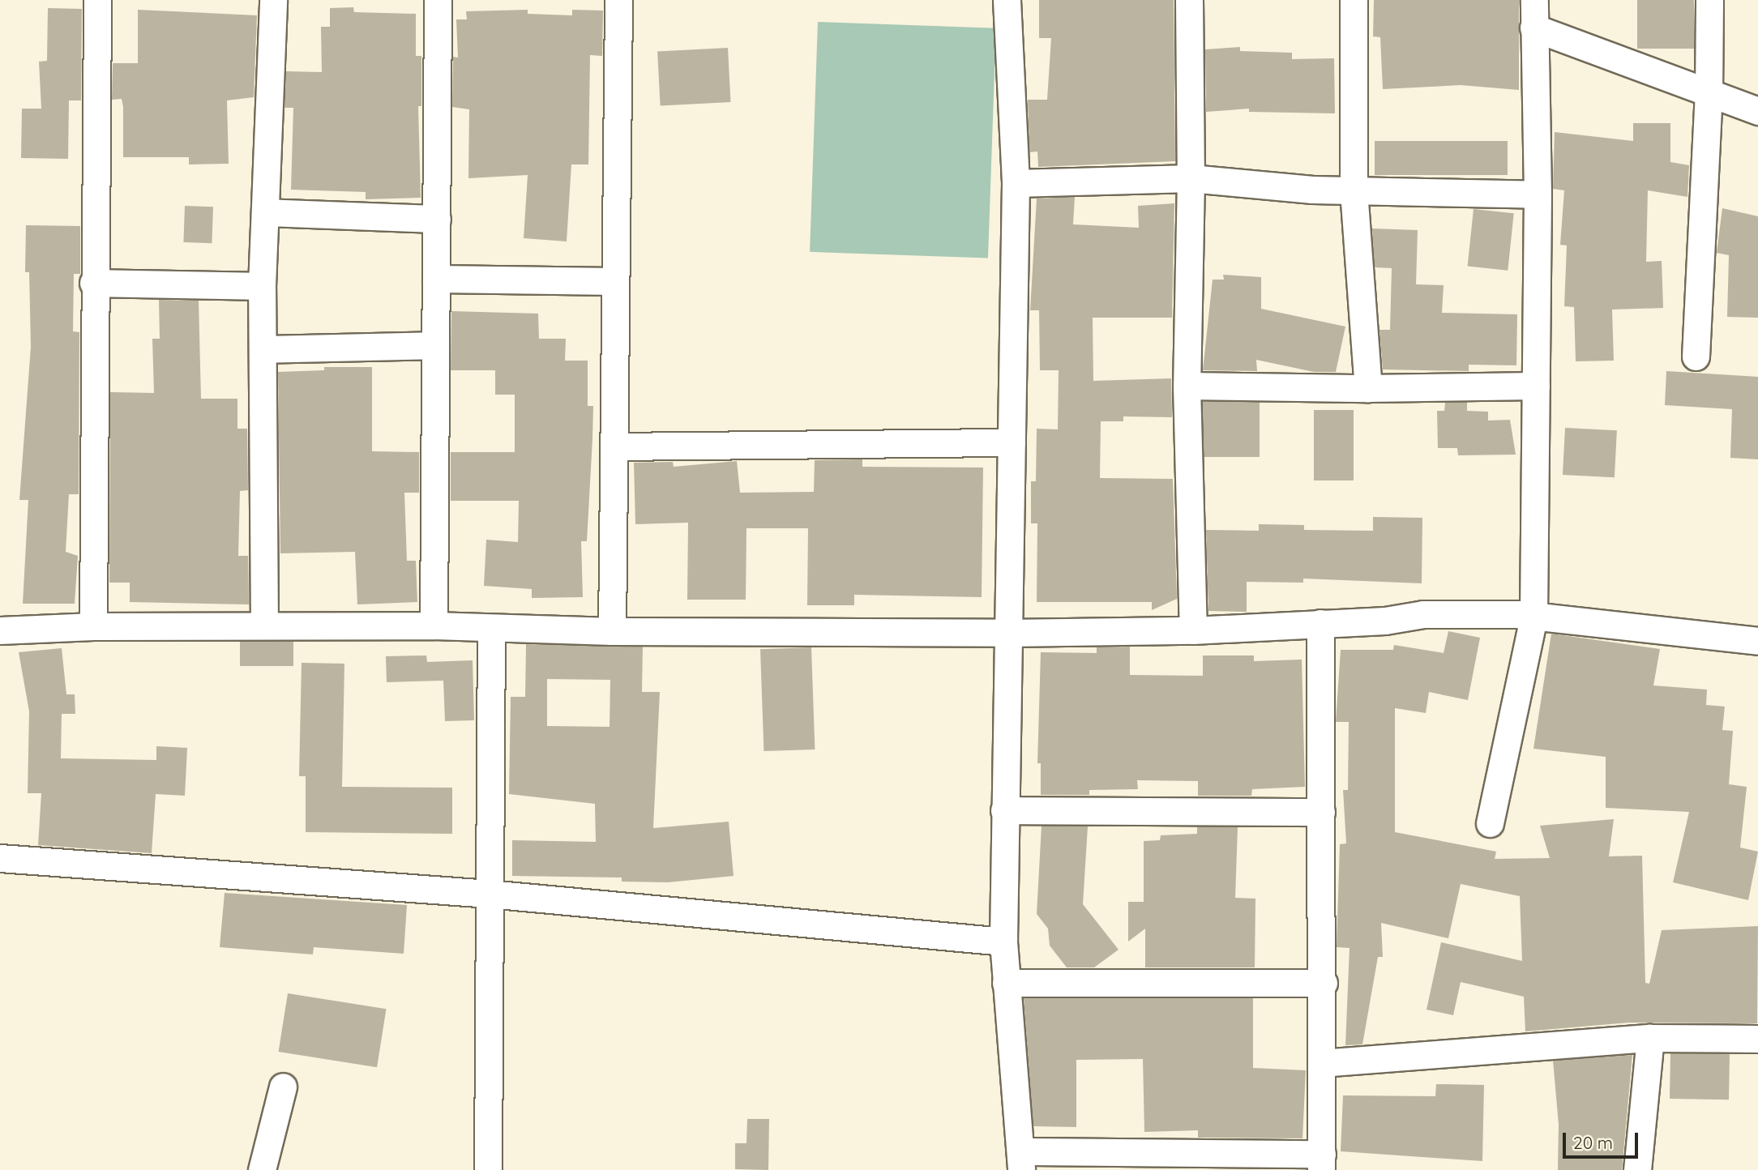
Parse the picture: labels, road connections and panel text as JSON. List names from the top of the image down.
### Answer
{
  "scale_bar": "20 m"
}
